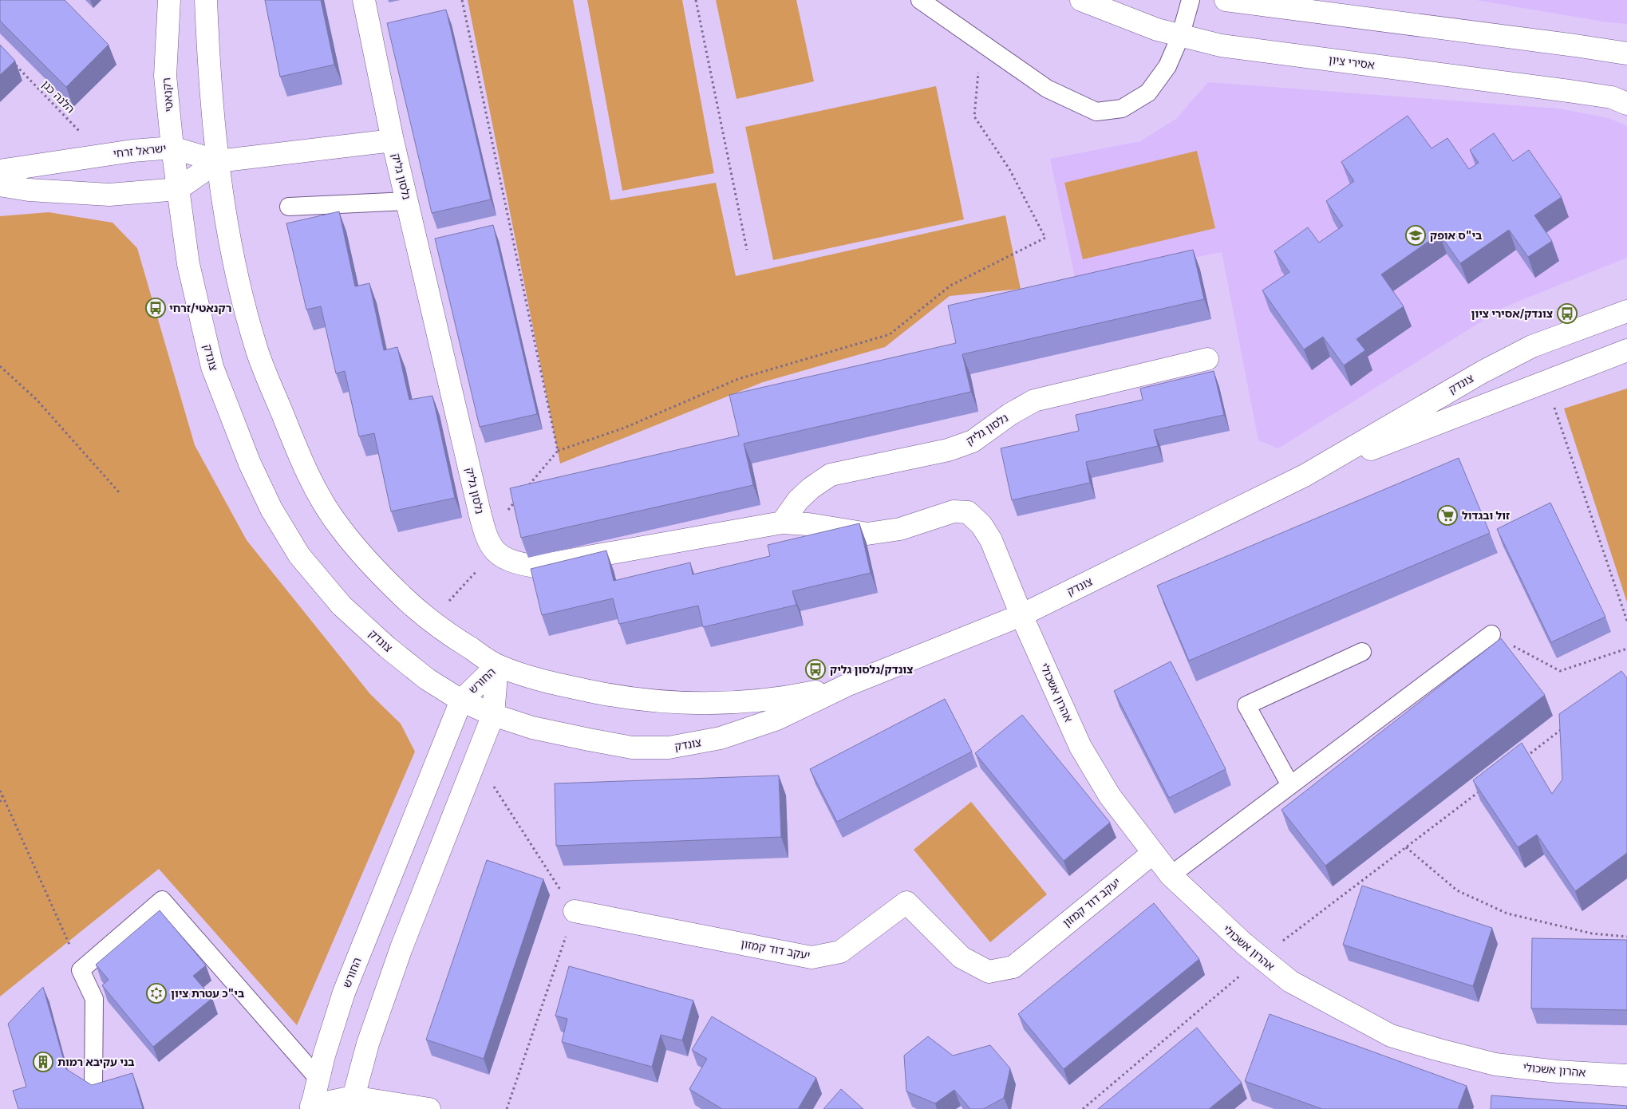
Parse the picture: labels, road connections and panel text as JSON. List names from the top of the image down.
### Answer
{
  "streets": {
    "street": [
      "אסירי ציון",
      "רקנאטי",
      "ישראל זרחי",
      "נלסון גליק",
      "צונדק",
      "החורש",
      "אהרון אשכולי",
      "יעקב דוד קמזון"
    ],
    "path": ["הלנה כגן"]
  },
  "crossings": [
    ["רקנאטי", "ישראל זרחי"],
    ["רקנאטי", "צונדק"],
    ["הלנה כגן", "ישראל זרחי"],
    ["ישראל זרחי", "נלסון גליק"],
    ["ישראל זרחי", "צונדק"],
    ["נלסון גליק", "צונדק"],
    ["צונדק", "החורש"],
    ["צונדק", "אהרון אשכולי"],
    ["אהרון אשכולי", "יעקב דוד קמזון"]
  ],
  "places": {
    "school or university": ["בי\"ס אופק"],
    "bus stop": ["רקנאטי/זרחי", "צונדק/אסירי ציון", "צונדק/נלסון גליק"],
    "supermarket": ["זול ובגדול"],
    "synagogue": ["בי\"כ עטרת ציון"],
    "building": ["בני עקיבא רמות"]
  }
}
